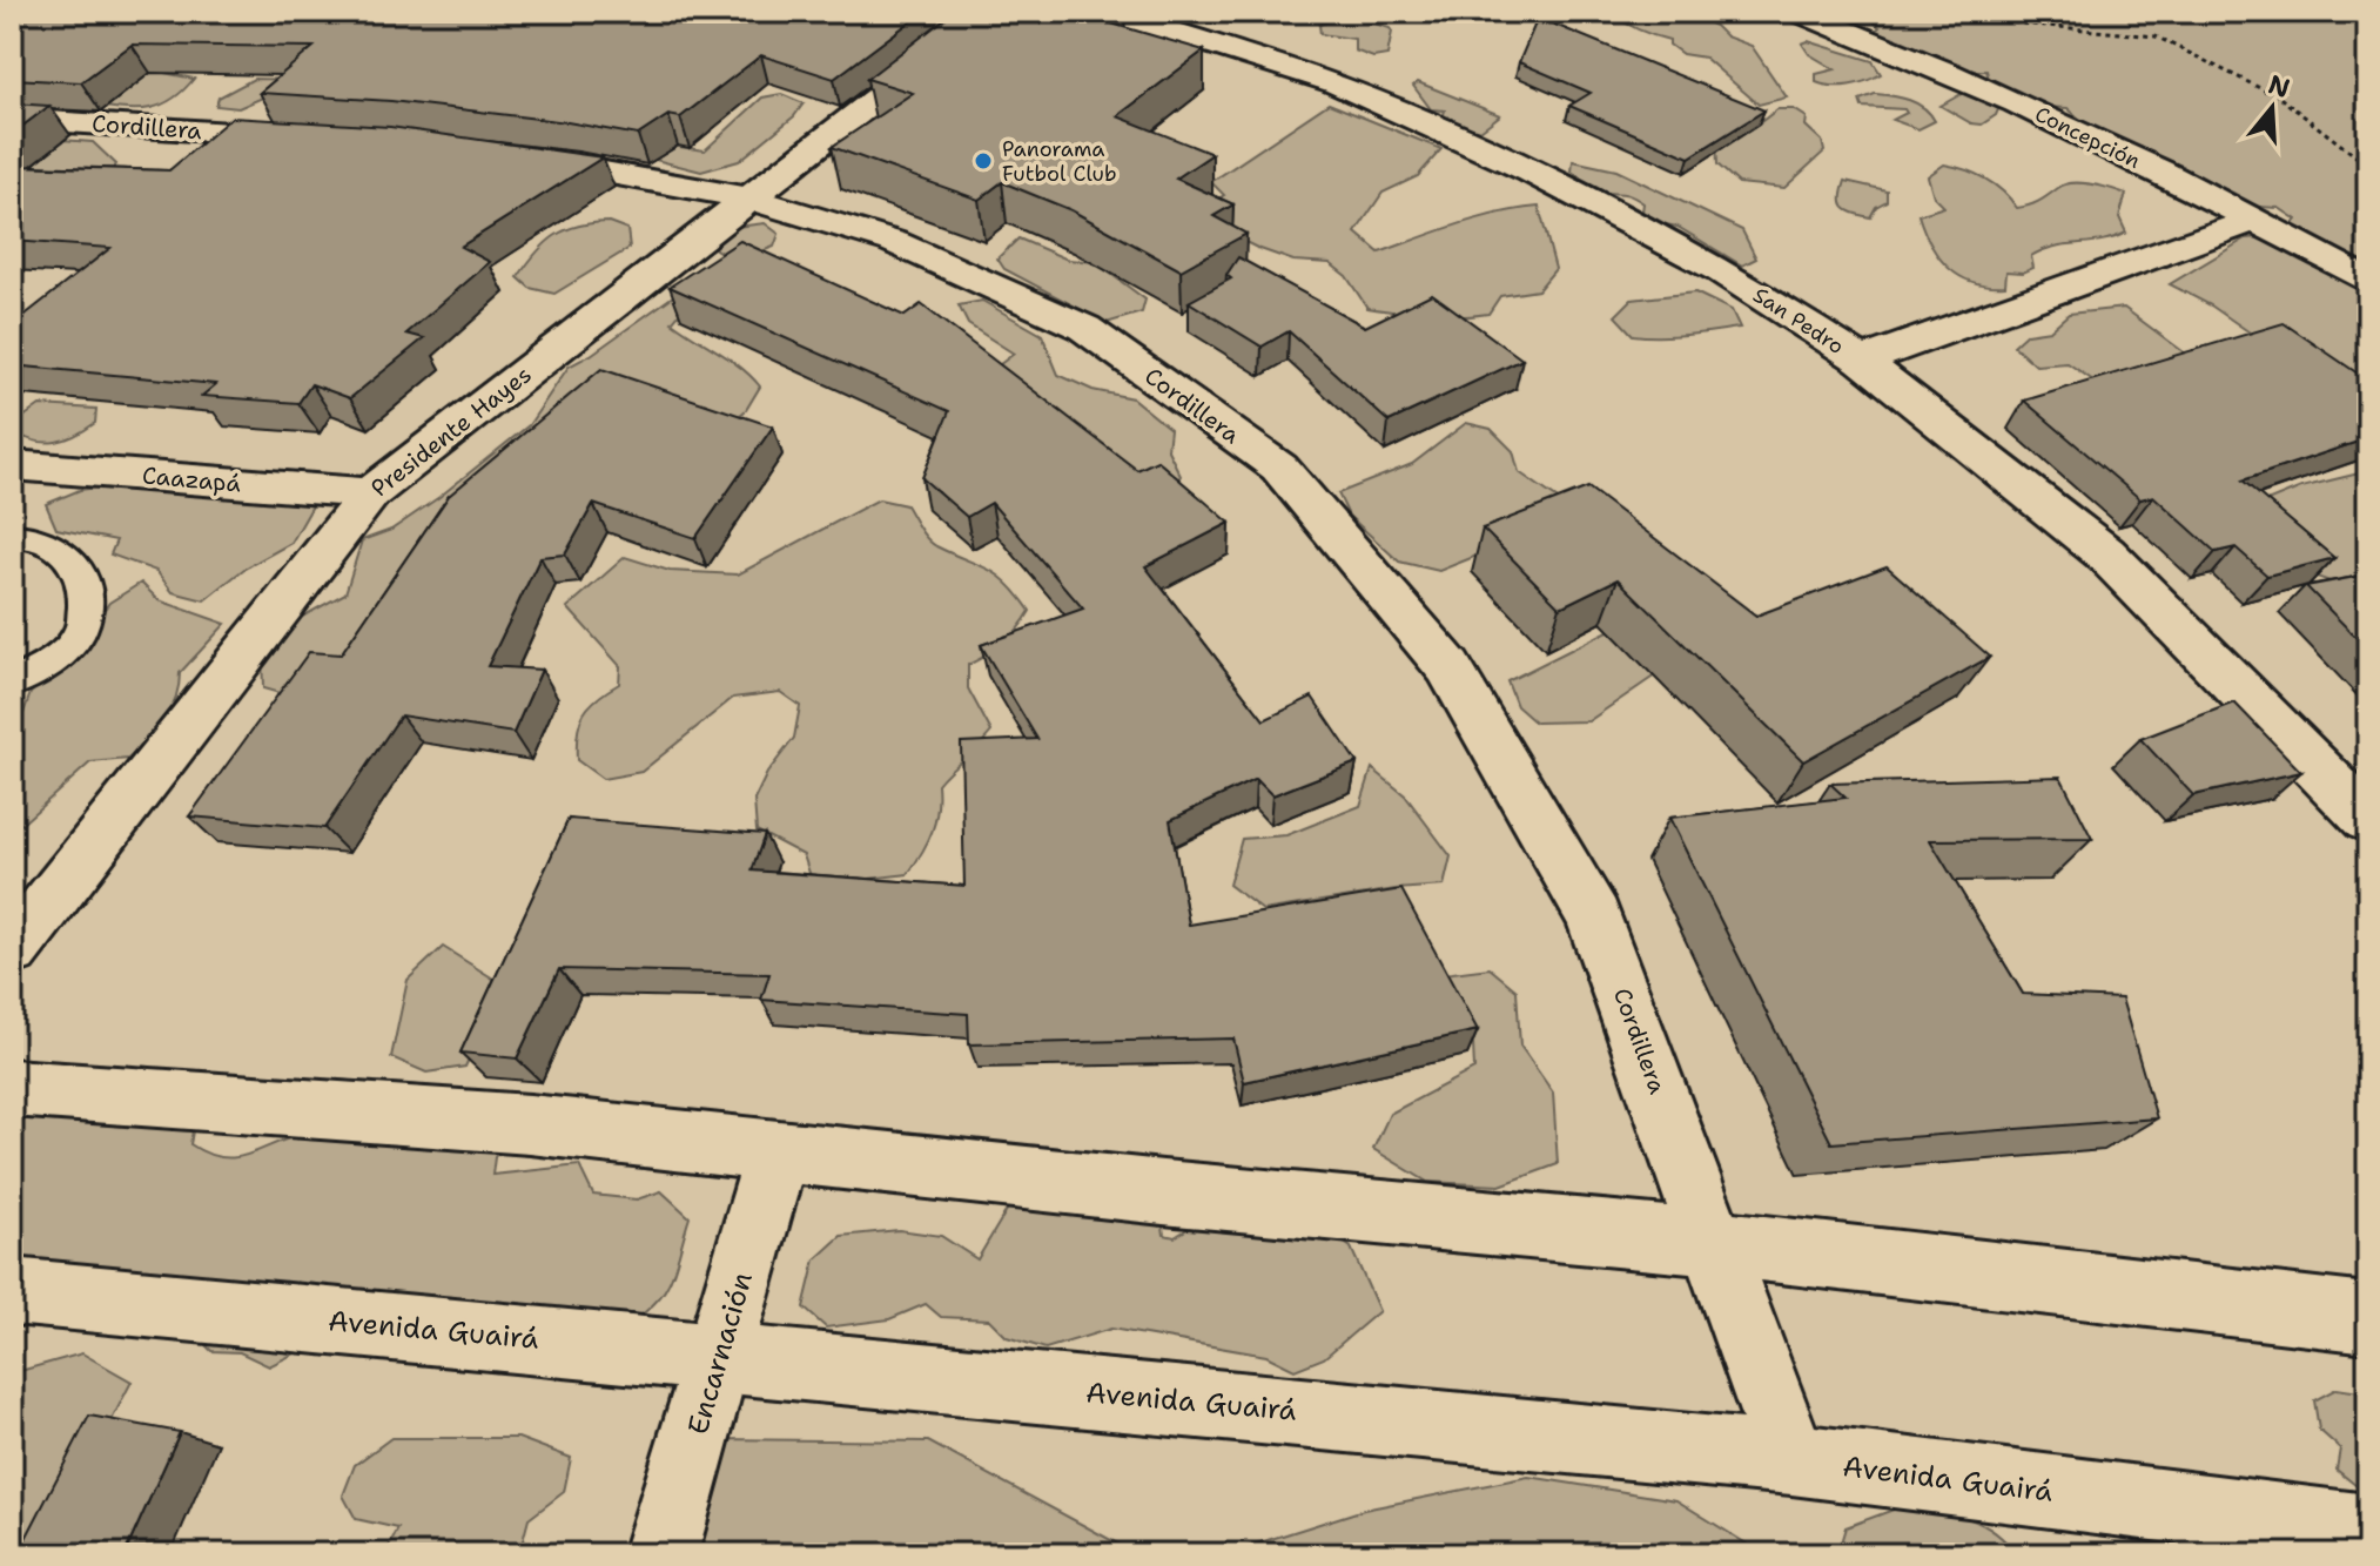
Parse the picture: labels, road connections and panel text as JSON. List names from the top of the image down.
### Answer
{
  "streets": {
    "street": [
      "Cordillera",
      "Concepción",
      "San Pedro",
      "Presidente Hayes",
      "Caazapá",
      "Avenida Guairá",
      "Encarnación"
    ]
  },
  "crossings": [
    ["Cordillera", "Presidente Hayes"],
    ["Cordillera", "Avenida Guairá"],
    ["Presidente Hayes", "Caazapá"],
    ["Avenida Guairá", "Encarnación"]
  ],
  "places": ["Panorama Futbol Club"],
  "north": "top"
}
